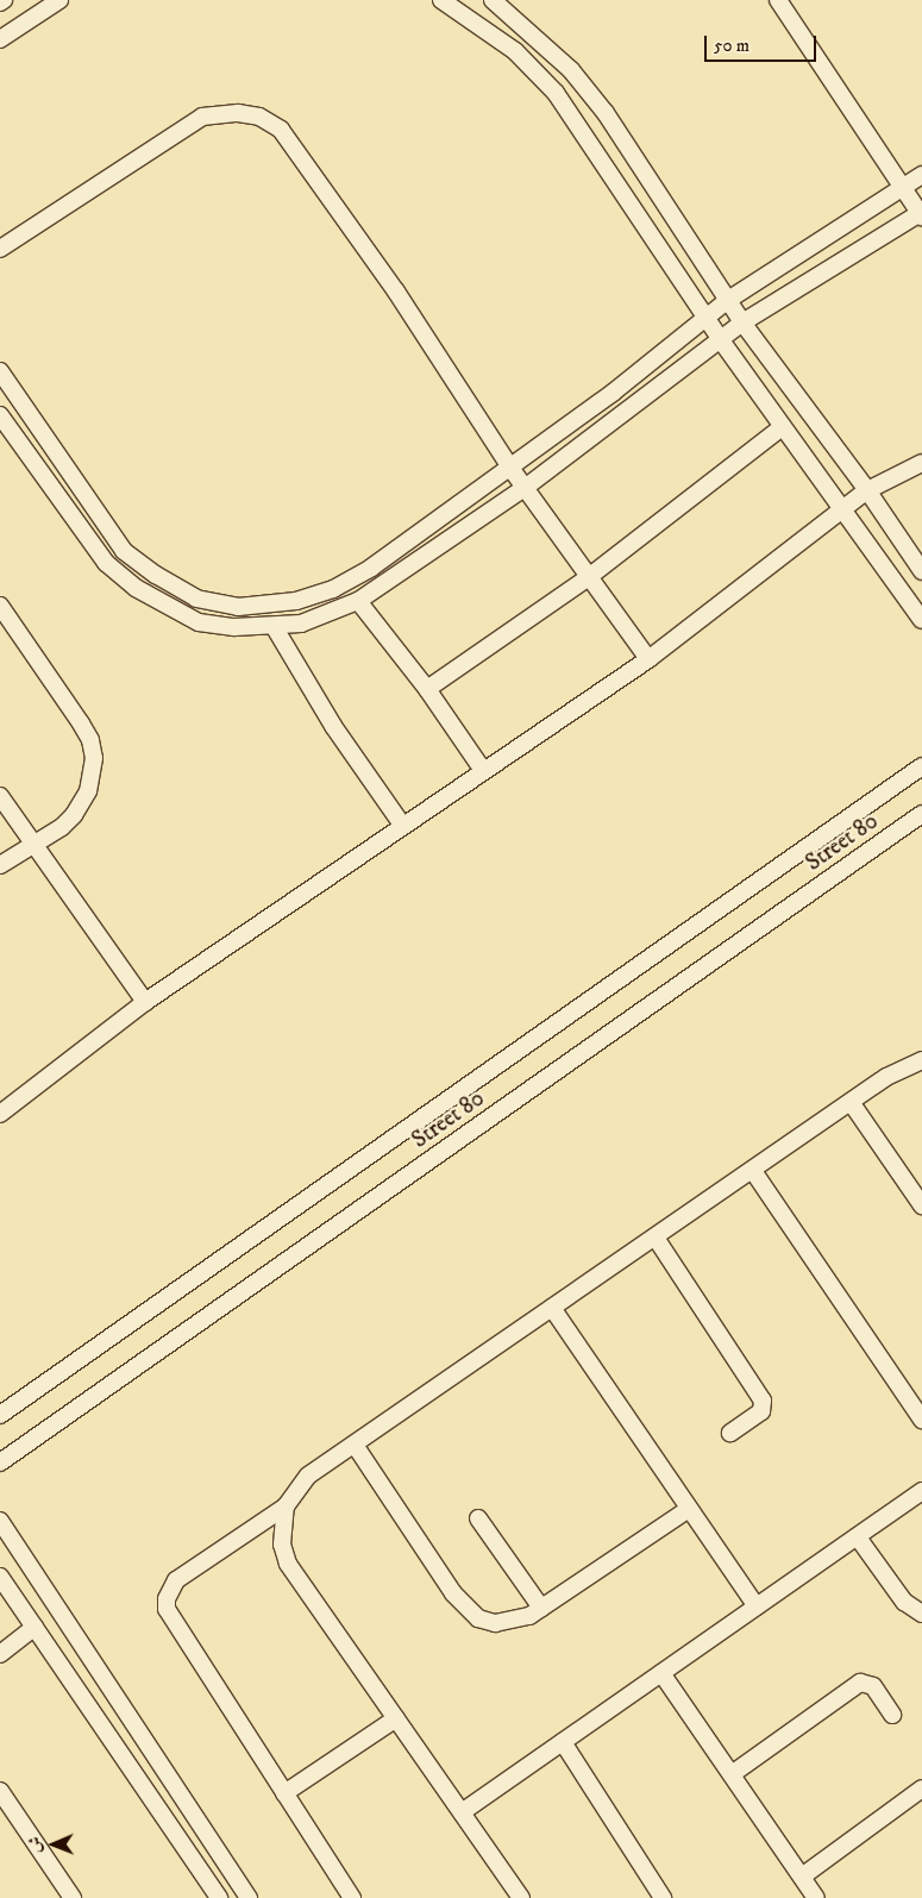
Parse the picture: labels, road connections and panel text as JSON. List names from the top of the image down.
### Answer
{
  "streets": {
    "street": ["Street 80"]
  },
  "scale_bar": "50 m",
  "north": "left"
}
